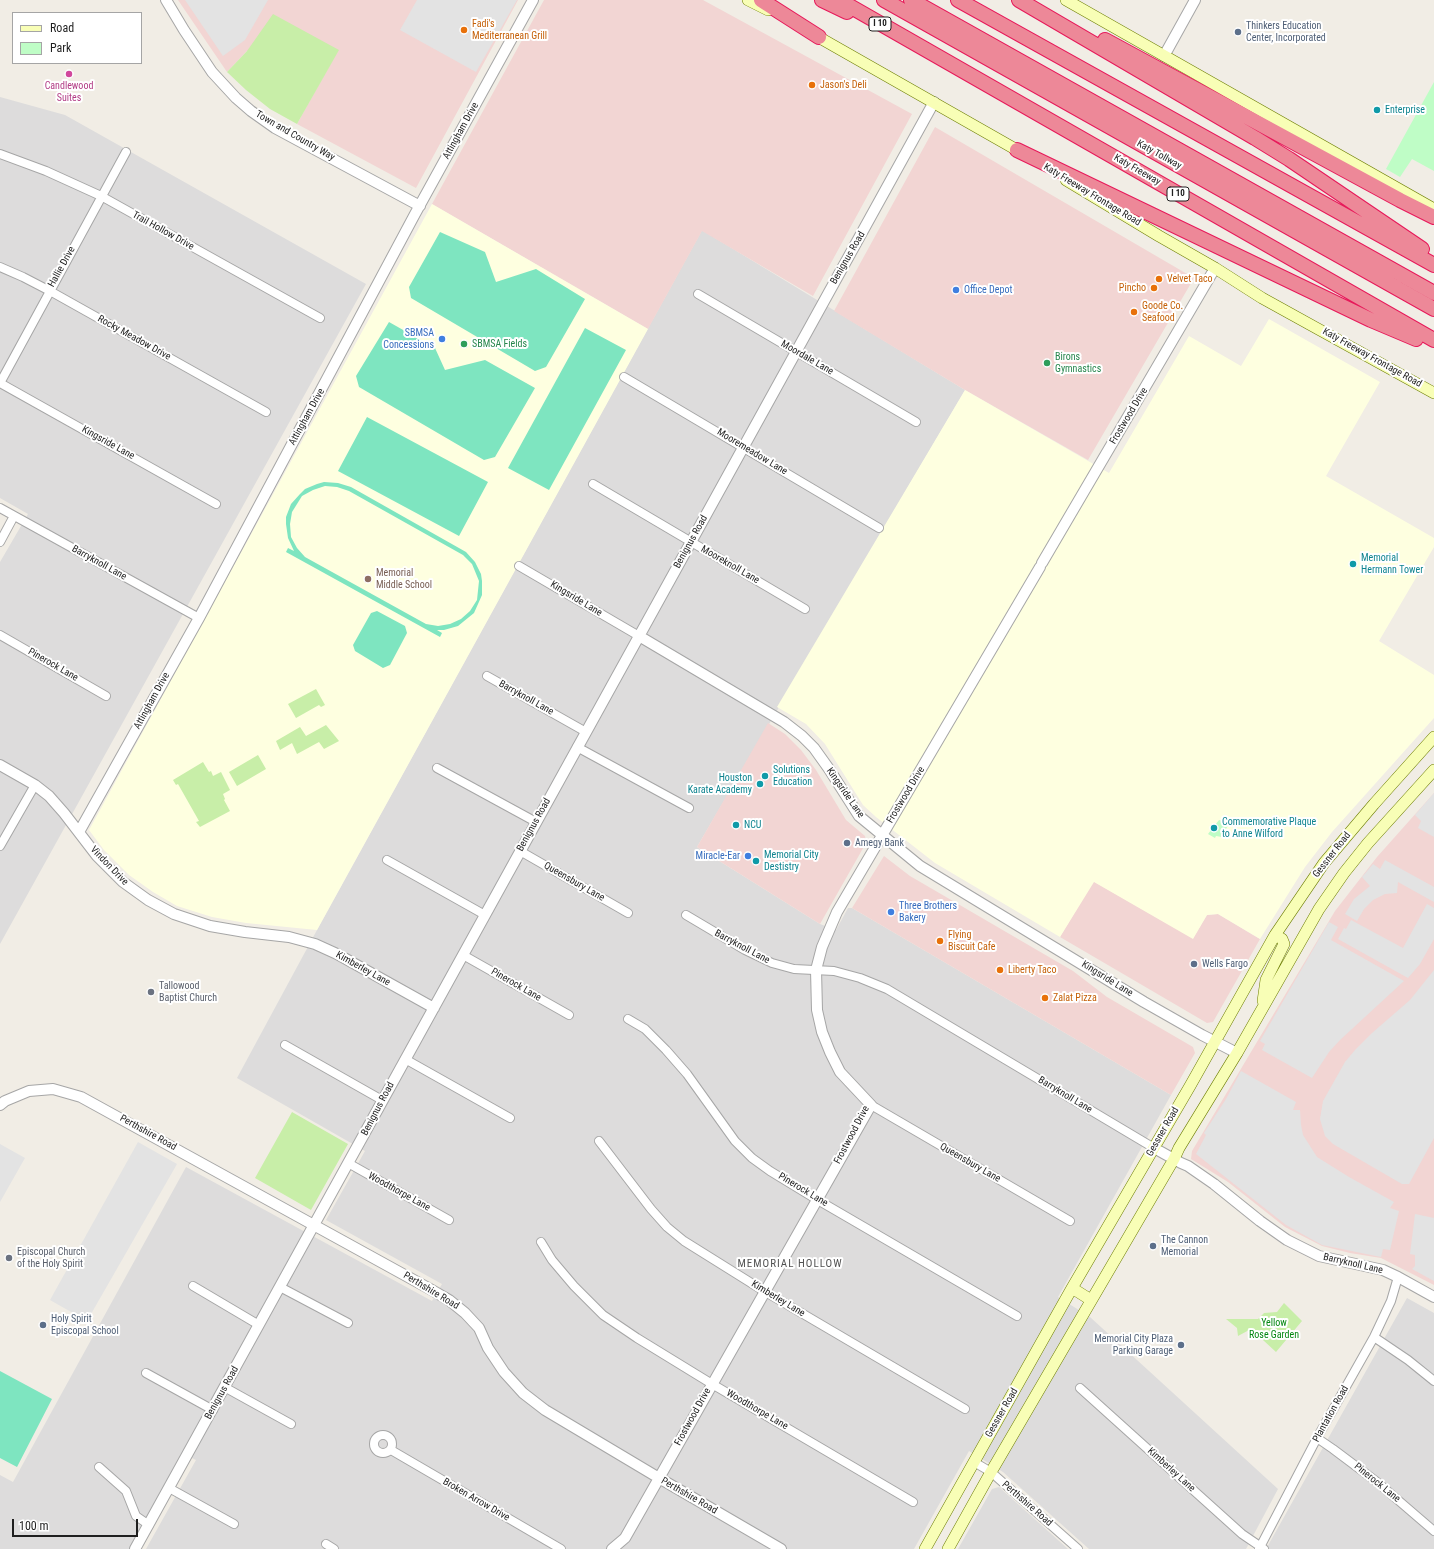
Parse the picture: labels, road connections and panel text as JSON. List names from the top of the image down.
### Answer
{
  "streets": {
    "highway": ["I 10", "Katy Tollway", "Katy Freeway"],
    "main road": ["Katy Freeway Frontage Road", "Gessner Road"],
    "street": [
      "Attingham Drive",
      "Town and Country Way",
      "Trail Hollow Drive",
      "Benignus Road",
      "Hallie Drive",
      "Rocky Meadow Drive",
      "Moordale Lane",
      "Frostwood Drive",
      "Kingsride Lane",
      "Mooremeadow Lane",
      "Barryknoll Lane",
      "Mooreknoll Lane",
      "Pinerock Lane",
      "Vindon Drive",
      "Queensbury Lane",
      "Kimberley Lane",
      "Perthshire Road",
      "Woodthorpe Lane",
      "Plantation Road",
      "Broken Arrow Drive"
    ]
  },
  "crossings": [
    ["Attingham Drive", "Town and Country Way"],
    ["Attingham Drive", "Barryknoll Lane"],
    ["Attingham Drive", "Vindon Drive"],
    ["Katy Freeway Frontage Road", "Benignus Road"],
    ["Katy Freeway Frontage Road", "Frostwood Drive"],
    ["Trail Hollow Drive", "Hallie Drive"],
    ["Benignus Road", "Moordale Lane"],
    ["Benignus Road", "Kingsride Lane"],
    ["Benignus Road", "Mooremeadow Lane"],
    ["Benignus Road", "Barryknoll Lane"],
    ["Benignus Road", "Mooreknoll Lane"],
    ["Benignus Road", "Pinerock Lane"],
    ["Benignus Road", "Queensbury Lane"],
    ["Benignus Road", "Kimberley Lane"],
    ["Benignus Road", "Perthshire Road"],
    ["Benignus Road", "Woodthorpe Lane"],
    ["Hallie Drive", "Rocky Meadow Drive"],
    ["Hallie Drive", "Kingsride Lane"],
    ["Frostwood Drive", "Kingsride Lane"],
    ["Frostwood Drive", "Barryknoll Lane"],
    ["Frostwood Drive", "Pinerock Lane"],
    ["Frostwood Drive", "Queensbury Lane"],
    ["Frostwood Drive", "Kimberley Lane"],
    ["Frostwood Drive", "Perthshire Road"],
    ["Frostwood Drive", "Woodthorpe Lane"],
    ["Kingsride Lane", "Gessner Road"],
    ["Barryknoll Lane", "Gessner Road"],
    ["Barryknoll Lane", "Plantation Road"],
    ["Pinerock Lane", "Plantation Road"],
    ["Gessner Road", "Perthshire Road"],
    ["Vindon Drive", "Kimberley Lane"],
    ["Kimberley Lane", "Plantation Road"]
  ],
  "districts": ["MEMORIAL HOLLOW"],
  "parks": ["Yellow Rose Garden"],
  "places": [
    "Fadi's Mediterranean Grill",
    "Thinkers Education Center, Incorporated",
    "Candlewood Suites",
    "Jason's Deli",
    "Enterprise",
    "Velvet Taco",
    "Pincho",
    "Office Depot",
    "Goode Co. Seafood",
    "SBMSA Concessions",
    "SBMSA Fields",
    "Birons Gymnastics",
    "Memorial Hermann Tower",
    "Memorial Middle School",
    "Solutions Education",
    "Houston Karate Academy",
    "NCU",
    "Commemorative Plaque to Anne Wilford",
    "Amegy Bank",
    "Miracle-Ear",
    "Memorial City Destistry",
    "Three Brothers Bakery",
    "Flying Biscuit Cafe",
    "Wells Fargo",
    "Liberty Taco",
    "Tallowood Baptist Church",
    "Zalat Pizza",
    "The Cannon Memorial",
    "Episcopal Church of the Holy Spirit",
    "Holy Spirit Episcopal School",
    "Memorial City Plaza Parking Garage"
  ],
  "legend": ["Road", "Park"],
  "scale_bar": "100 m"
}
